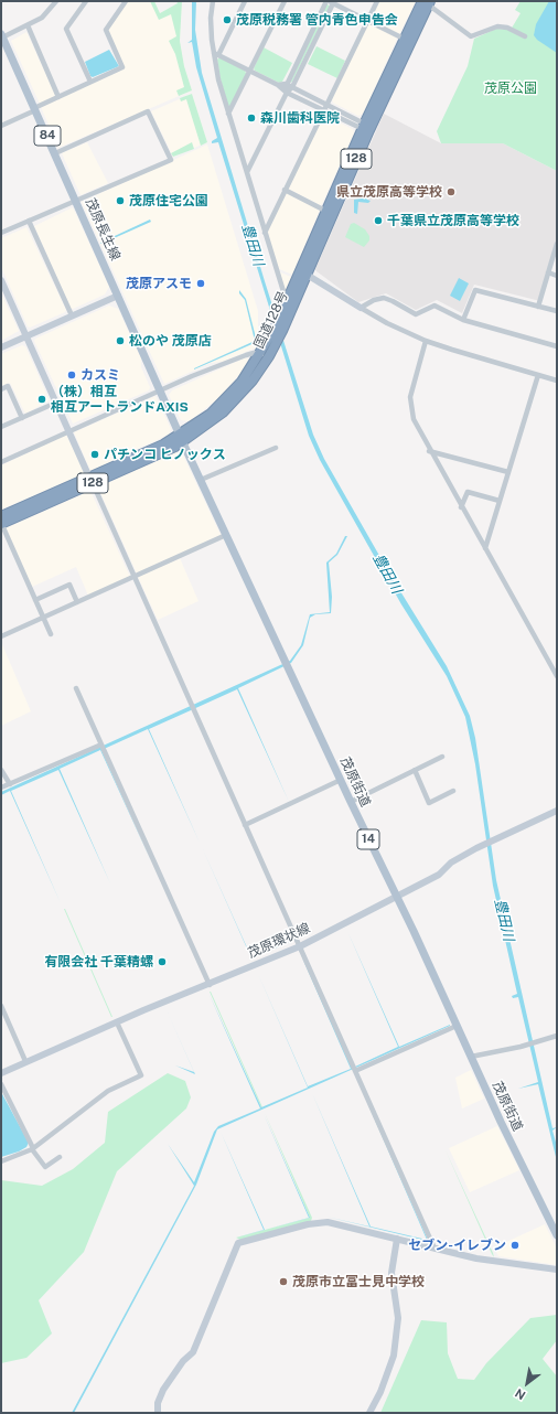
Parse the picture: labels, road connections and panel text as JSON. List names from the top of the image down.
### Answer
{
  "streets": {
    "highway": ["128", "国道128号"],
    "main road": [
      "84",
      "茂原長生線",
      "茂原街道",
      "14"
    ],
    "street": ["茂原環状線"]
  },
  "crossings": [
    ["茂原長生線", "国道128号"],
    ["茂原長生線", "茂原街道"],
    ["国道128号", "茂原街道"],
    ["茂原街道", "茂原環状線"]
  ],
  "water": ["豊田川"],
  "parks": ["茂原公園"],
  "places": [
    "茂原税務署 管内青色申告会",
    "森川歯科医院",
    "県立茂原高等学校",
    "茂原住宅公園",
    "千葉県立茂原高等学校",
    "茂原アスモ",
    "松のや 茂原店",
    "カスミ",
    "（株）相互 相互アートランドAXIS",
    "パチンコ ヒノックス",
    "有限会社 千葉精螺",
    "セブン-イレブン",
    "茂原市立冨士見中学校"
  ],
  "north": "bottom left"
}
